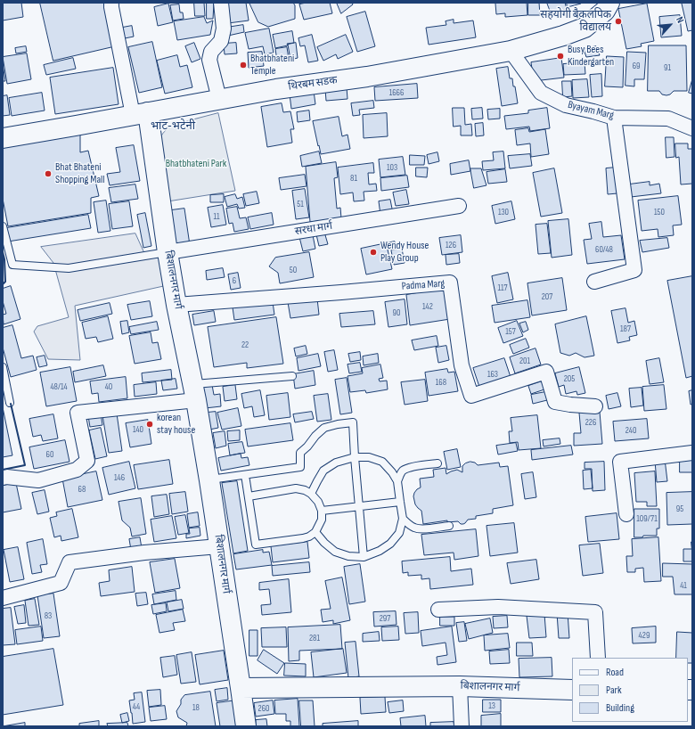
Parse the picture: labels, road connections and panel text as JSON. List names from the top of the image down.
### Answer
{
  "streets": {
    "main road": ["थिरबम सडक", "बिशालनगर मार्ग"],
    "street": ["Byayam Marg", "सरधा मार्ग", "Padma Marg"]
  },
  "crossings": [
    ["थिरबम सडक", "Byayam Marg"],
    ["थिरबम सडक", "बिशालनगर मार्ग"],
    ["सरधा मार्ग", "बिशालनगर मार्ग"],
    ["बिशालनगर मार्ग", "Padma Marg"]
  ],
  "districts": ["भाट-भटेनी"],
  "parks": ["Bhatbhateni Park"],
  "places": [
    "सहयोगी बैकलपिक विद्यालय",
    "Busy Bees Kindergarten",
    "Bhatbhateni Temple",
    "Bhat Bhateni Shopping Mall",
    "Wendy House Play Group",
    "korean stay house"
  ],
  "house_numbers": [
    "69",
    "91",
    "1666",
    "103",
    "81",
    "51",
    "130",
    "150",
    "11",
    "126",
    "60/48",
    "50",
    "6",
    "117",
    "207",
    "142",
    "90",
    "187",
    "157",
    "22",
    "201",
    "163",
    "205",
    "168",
    "48/14",
    "40",
    "226",
    "140",
    "240",
    "60",
    "146",
    "68",
    "95",
    "109/71",
    "41",
    "83",
    "297",
    "429",
    "281",
    "13",
    "44",
    "18",
    "260"
  ],
  "legend": ["Road", "Park", "Building"],
  "north": "top right"
}
